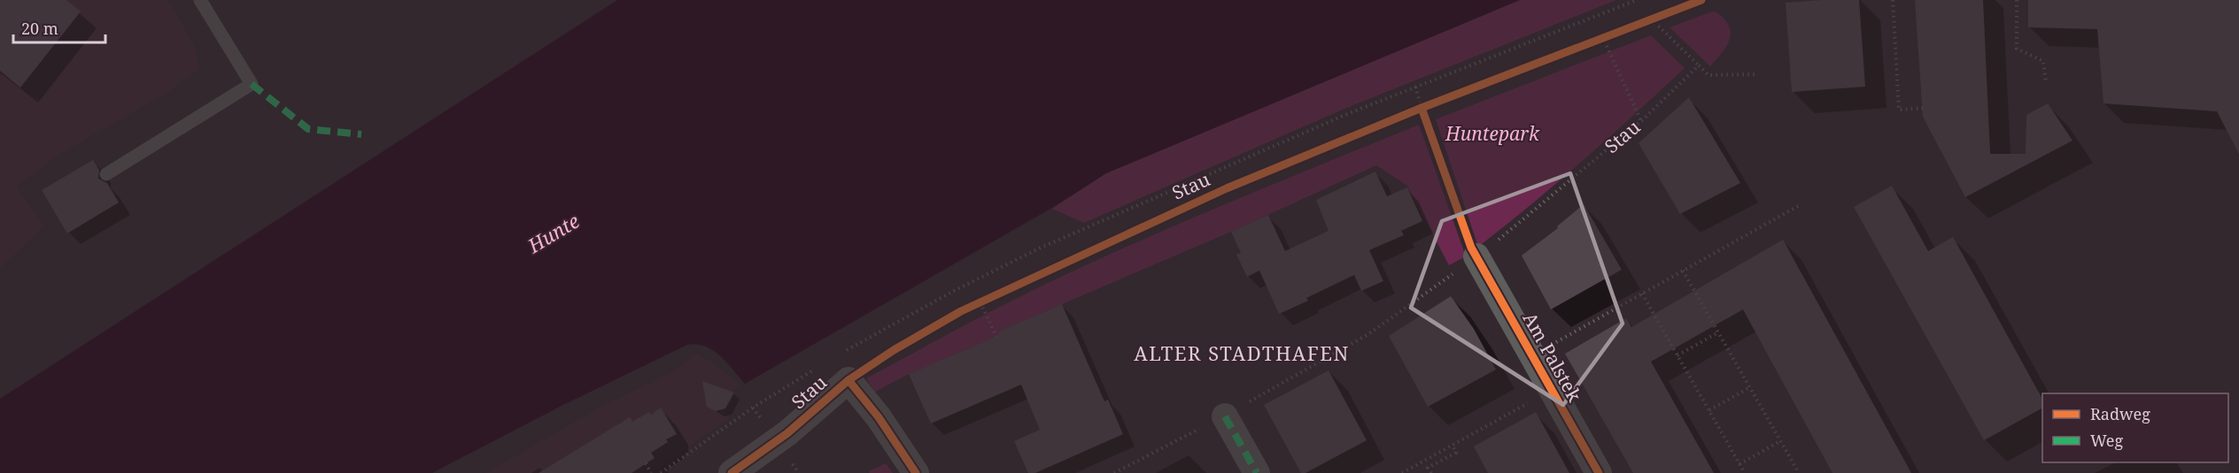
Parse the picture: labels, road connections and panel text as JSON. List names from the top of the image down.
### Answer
{
  "streets": {
    "street": ["Stau", "Am Palstek"]
  },
  "crossings": [
    ["Stau", "Am Palstek"]
  ],
  "districts": ["ALTER STADTHAFEN"],
  "water": ["Hunte"],
  "parks": ["Huntepark"],
  "legend": ["Radweg", "Weg"],
  "scale_bar": "20 m"
}
